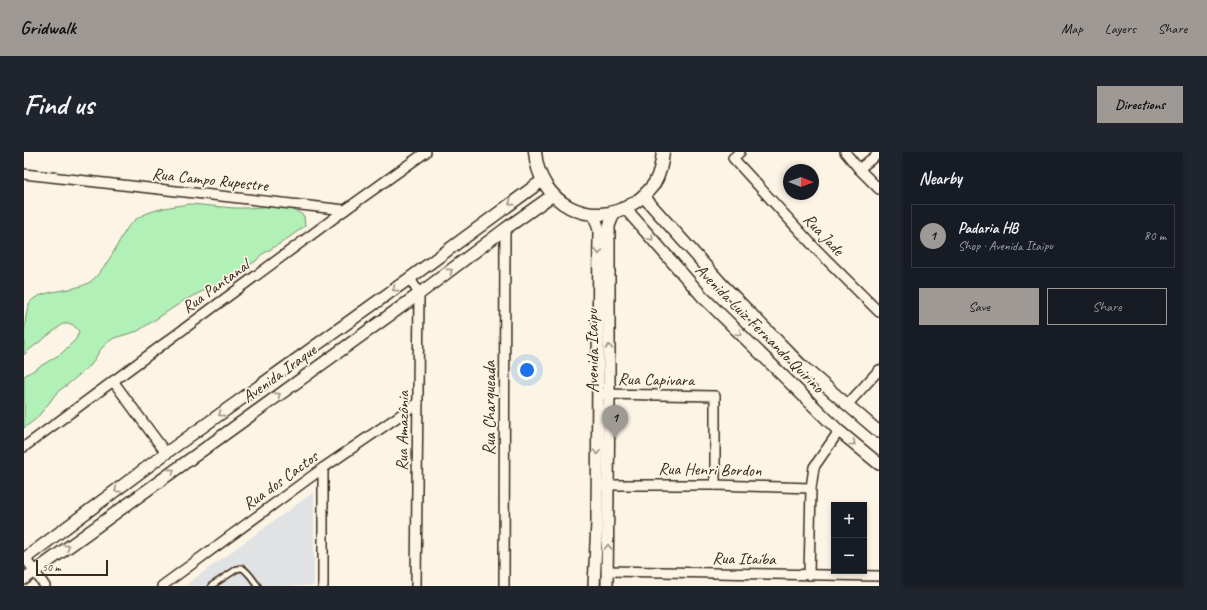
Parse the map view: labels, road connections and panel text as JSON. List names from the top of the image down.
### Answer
{
  "streets": {
    "street": [
      "Rua Campo Rupestre",
      "Rua Jade",
      "Rua Pantanal",
      "Avenida Luiz Fernando Quirino",
      "Avenida Itaipu",
      "Avenida Iraque",
      "Rua Capivara",
      "Rua Charqueada",
      "Rua Amazônia",
      "Rua Henri Bordon",
      "Rua dos Cactos",
      "Rua Itaíba"
    ]
  },
  "crossings": [
    ["Rua Campo Rupestre", "Rua Pantanal"],
    ["Avenida Luiz Fernando Quirino", "Avenida Itaipu"],
    ["Avenida Itaipu", "Rua Capivara"],
    ["Avenida Itaipu", "Rua Henri Bordon"],
    ["Avenida Itaipu", "Rua Itaíba"],
    ["Avenida Iraque", "Rua Charqueada"],
    ["Avenida Iraque", "Rua Amazônia"],
    ["Rua Capivara", "Rua Henri Bordon"],
    ["Rua Amazônia", "Rua dos Cactos"]
  ],
  "scale_bar": "50 m",
  "north": "right",
  "page": {
    "header": "Gridwalk",
    "nav": ["Map", "Layers", "Share"],
    "buttons": [
      "Directions",
      ["Save", "Share"]
    ],
    "title": "Find us",
    "heading": "Nearby",
    "list": [
      {
        "mark": "1",
        "name": "Padaria HB",
        "note": "Shop · Avenida Itaipu",
        "value": "80 m"
      }
    ],
    "pins": "1",
    "map_buttons": ["+", "−"],
    "scale": "50 m"
  }
}
